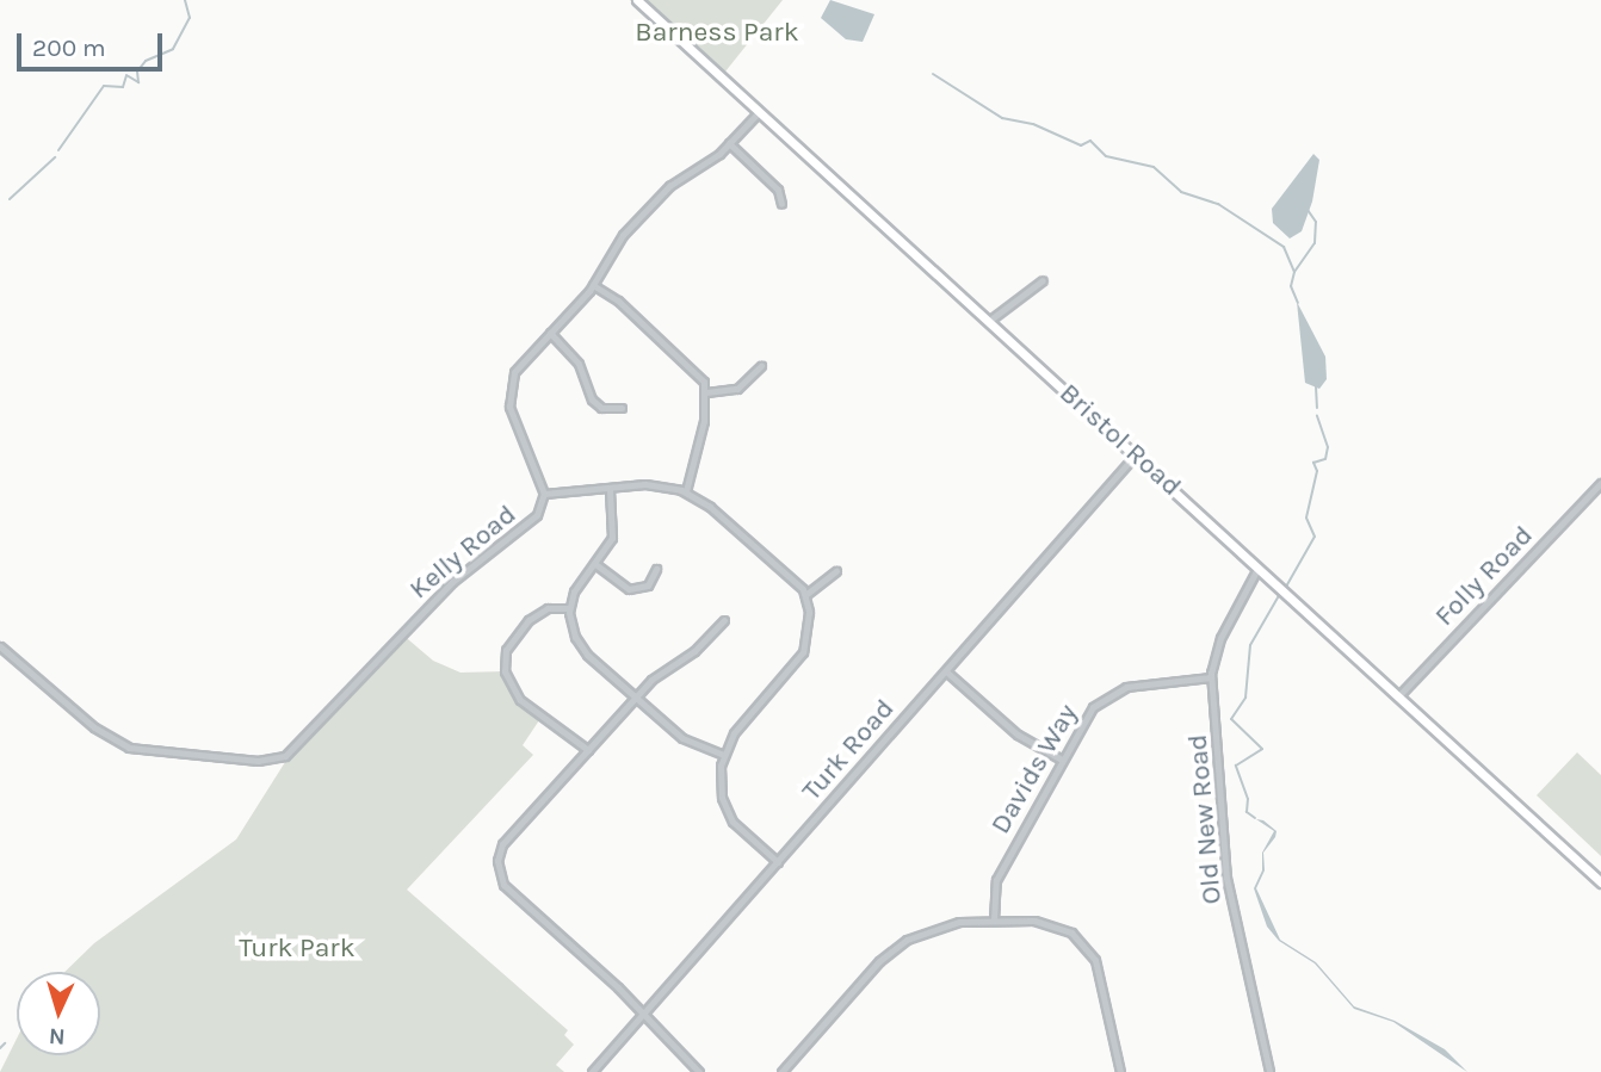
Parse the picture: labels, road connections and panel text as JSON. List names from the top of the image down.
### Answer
{
  "streets": {
    "main road": ["Bristol Road"],
    "street": [
      "Kelly Road",
      "Folly Road",
      "Turk Road",
      "Davids Way",
      "Old New Road"
    ]
  },
  "crossings": [
    ["Bristol Road", "Kelly Road"],
    ["Bristol Road", "Folly Road"],
    ["Bristol Road", "Turk Road"],
    ["Bristol Road", "Old New Road"],
    ["Davids Way", "Old New Road"]
  ],
  "parks": ["Barness Park", "Turk Park"],
  "scale_bar": "200 m",
  "north": "bottom"
}
